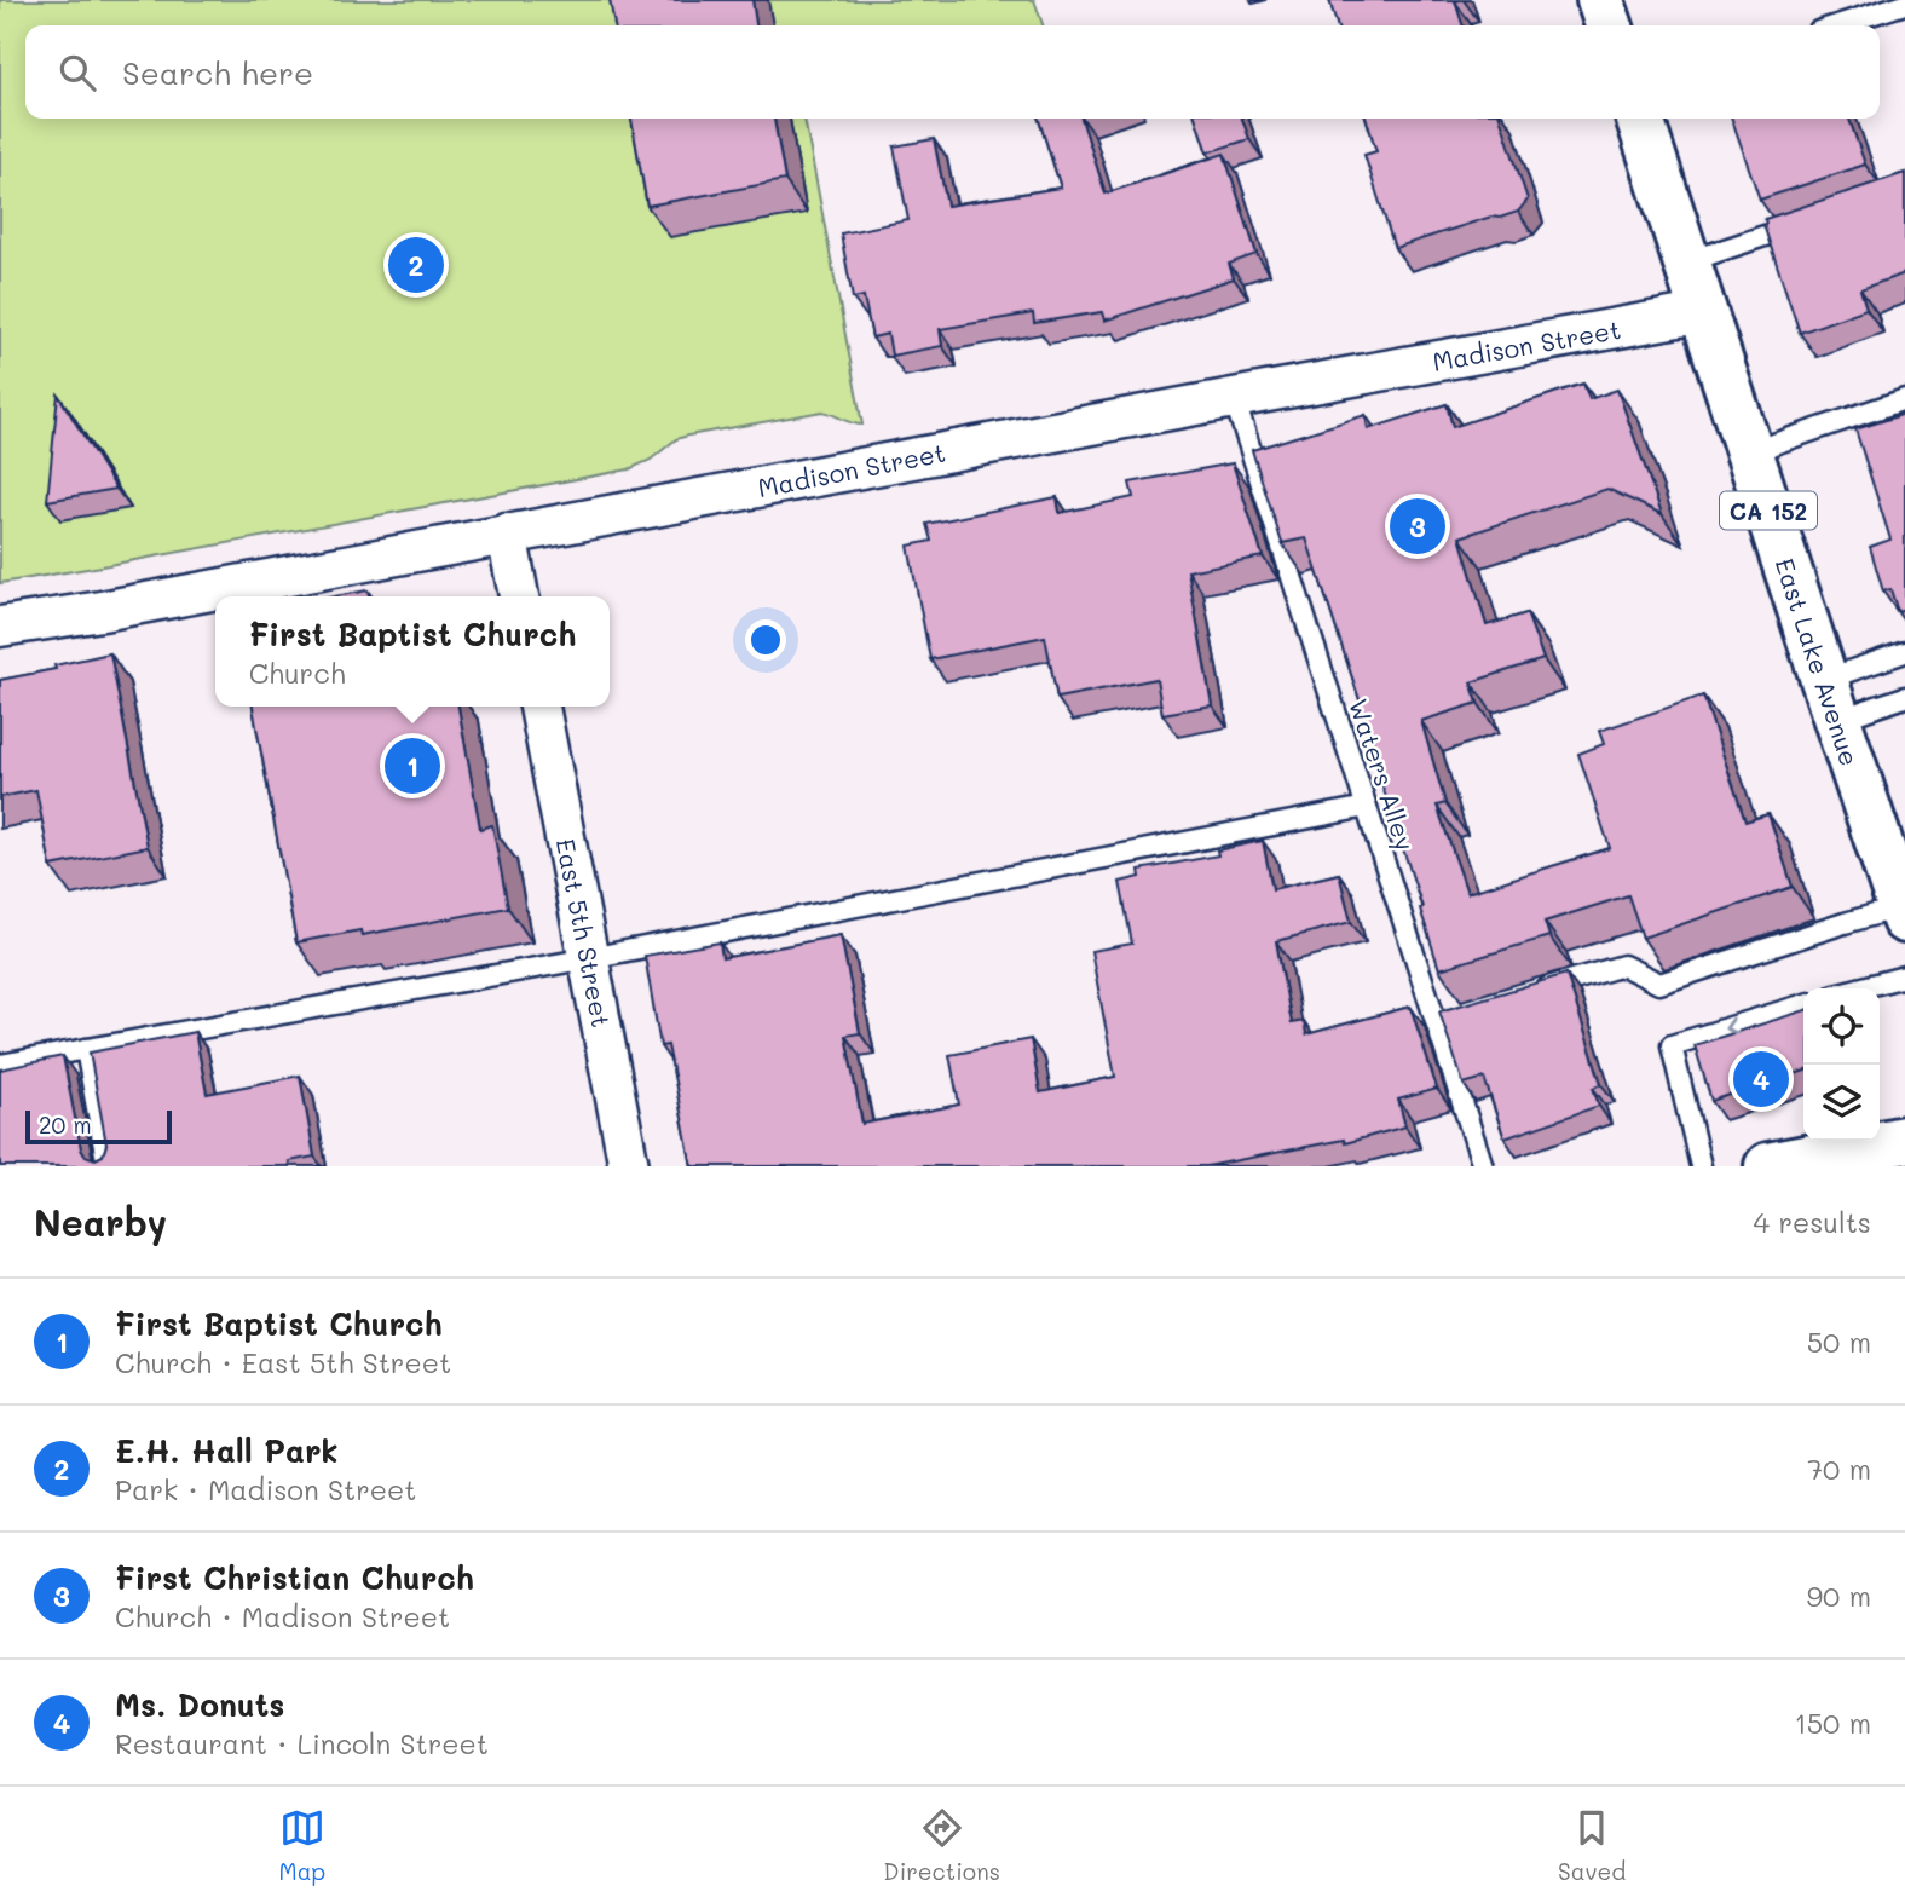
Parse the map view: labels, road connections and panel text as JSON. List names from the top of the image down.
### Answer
{
  "streets": {
    "main road": ["CA 152", "East Lake Avenue"],
    "street": ["Madison Street", "East 5th Street"],
    "lane": ["Waters Alley"]
  },
  "crossings": [
    ["Madison Street", "East Lake Avenue"],
    ["Madison Street", "Waters Alley"]
  ],
  "scale_bar": "20 m",
  "page": {
    "search": "Search here",
    "pins": [
      "2",
      "3",
      "1",
      "4"
    ],
    "popup": ["First Baptist Church", "Church"],
    "scale": "20 m",
    "heading": ["Nearby", "4 results"],
    "list": [
      {
        "mark": "1",
        "name": "First Baptist Church",
        "note": "Church · East 5th Street",
        "value": "50 m"
      },
      {
        "mark": "2",
        "name": "E.H. Hall Park",
        "note": "Park · Madison Street",
        "value": "70 m"
      },
      {
        "mark": "3",
        "name": "First Christian Church",
        "note": "Church · Madison Street",
        "value": "90 m"
      },
      {
        "mark": "4",
        "name": "Ms. Donuts",
        "note": "Restaurant · Lincoln Street",
        "value": "150 m"
      }
    ],
    "nav": ["Map", "Directions", "Saved"]
  }
}
